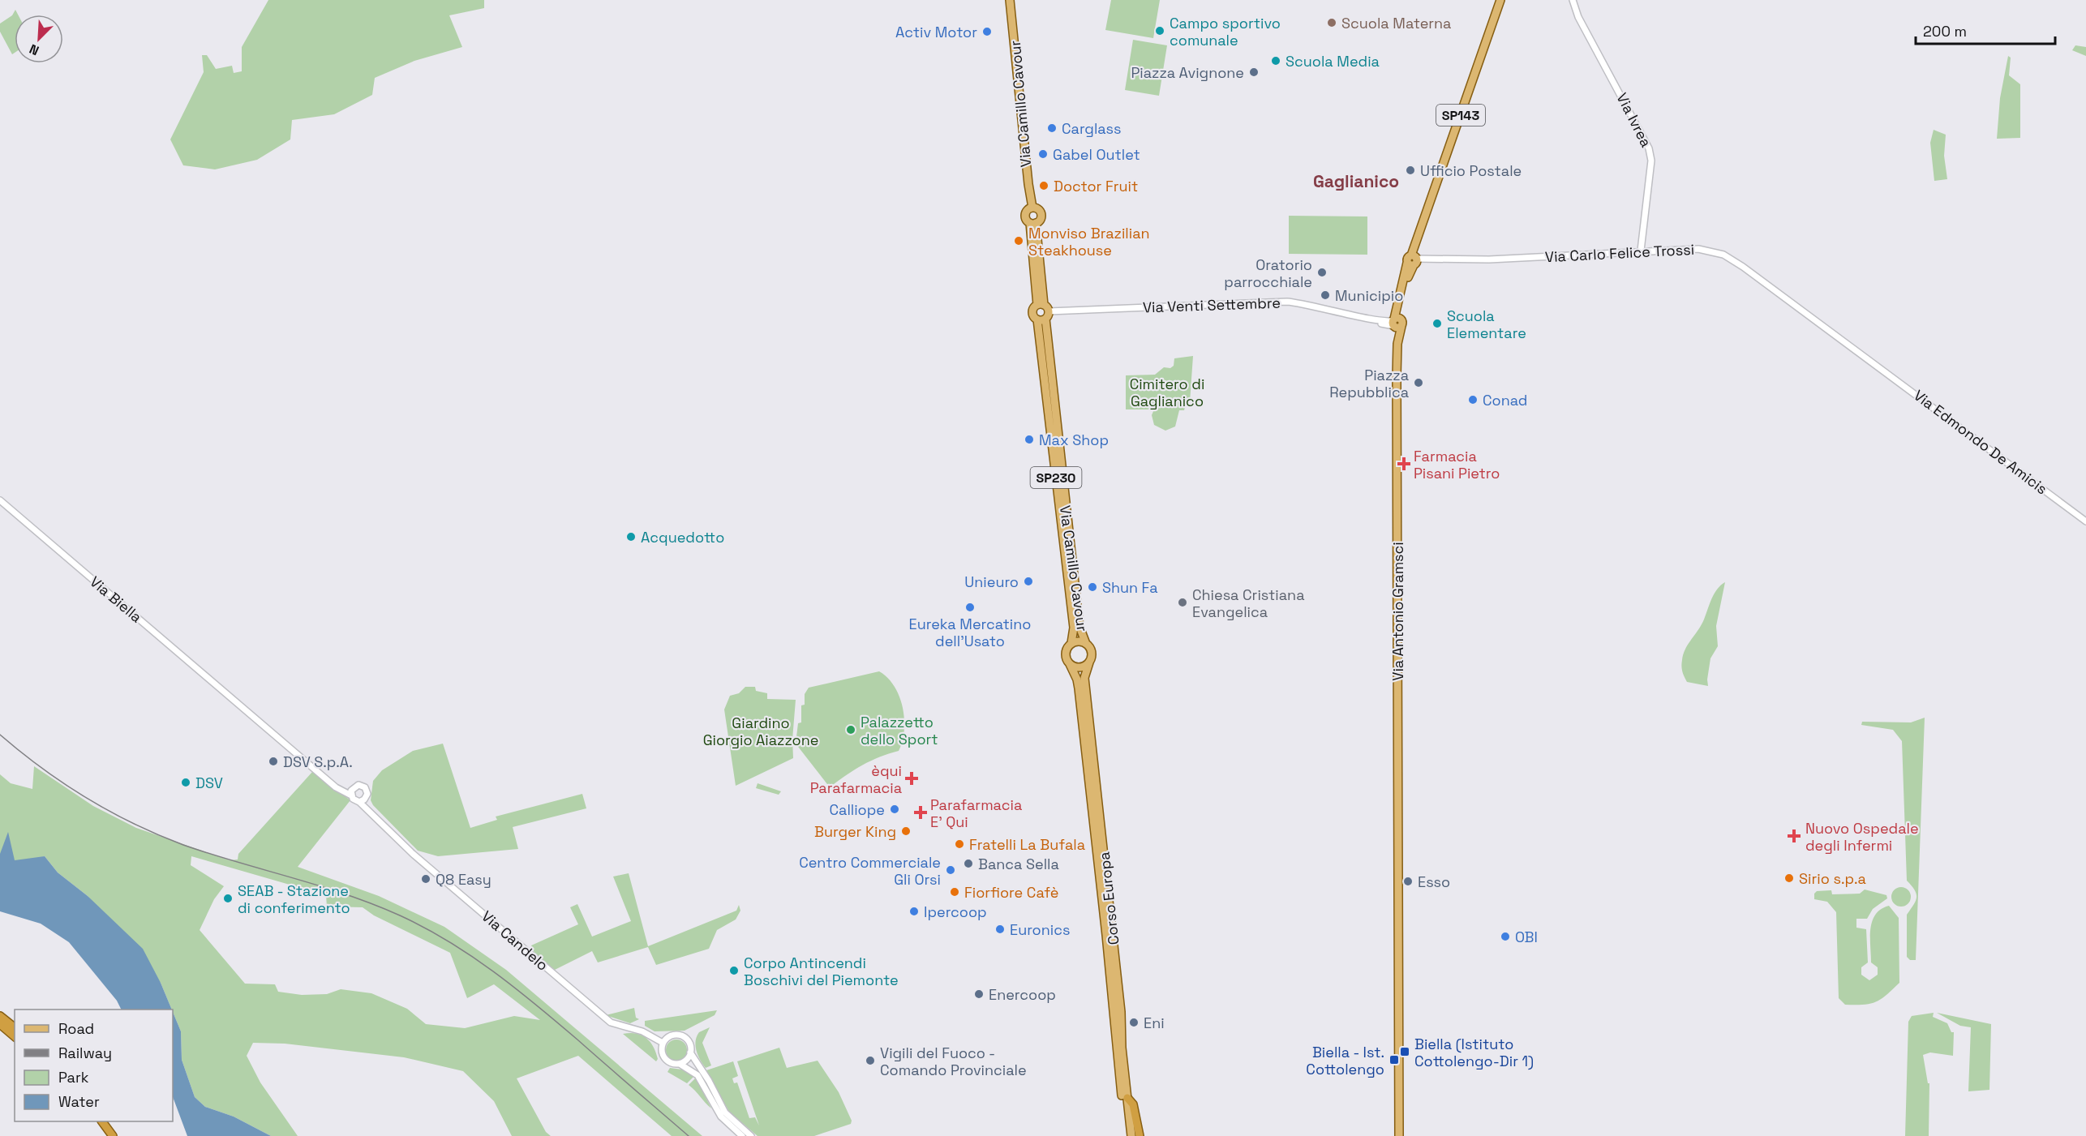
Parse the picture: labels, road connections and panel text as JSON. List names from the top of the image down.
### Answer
{
  "streets": {
    "main road": [
      "Via Camillo Cavour",
      "SP143",
      "SP230",
      "Via Antonio Gramsci",
      "Corso Europa"
    ],
    "street": [
      "Via Ivrea",
      "Via Carlo Felice Trossi",
      "Via Venti Settembre",
      "Via Edmondo De Amicis",
      "Via Biella",
      "Via Candelo"
    ]
  },
  "crossings": [
    ["Via Camillo Cavour", "Via Venti Settembre"],
    ["Via Camillo Cavour", "Corso Europa"],
    ["SP143", "Via Carlo Felice Trossi"],
    ["SP143", "Via Antonio Gramsci"],
    ["Via Ivrea", "Via Carlo Felice Trossi"],
    ["Via Carlo Felice Trossi", "Via Edmondo De Amicis"],
    ["Via Carlo Felice Trossi", "Via Antonio Gramsci"],
    ["Via Venti Settembre", "Via Antonio Gramsci"]
  ],
  "districts": ["Gaglianico"],
  "parks": ["Cimitero di Gaglianico", "Giardino Giorgio Aiazzone"],
  "places": {
    "other": [
      "Scuola Materna",
      "Campo sportivo comunale",
      "Activ Motor",
      "Scuola Media",
      "Piazza Avignone",
      "Carglass",
      "Gabel Outlet",
      "Ufficio Postale",
      "Doctor Fruit",
      "Monviso Brazilian Steakhouse",
      "Oratorio parrocchiale",
      "Municipio",
      "Scuola Elementare",
      "Piazza Repubblica",
      "Conad",
      "Max Shop",
      "Acquedotto",
      "Unieuro",
      "Shun Fa",
      "Chiesa Cristiana Evangelica",
      "Eureka Mercatino dell'Usato",
      "Palazzetto dello Sport",
      "DSV S.p.A.",
      "DSV",
      "Calliope",
      "Burger King",
      "Fratelli La Bufala",
      "Banca Sella",
      "Centro Commerciale Gli Orsi",
      "Sirio s.p.a",
      "Q8 Easy",
      "Esso",
      "Fiorfiore Cafè",
      "SEAB - Stazione di conferimento",
      "Ipercoop",
      "Euronics",
      "OBI",
      "Corpo Antincendi Boschivi del Piemonte",
      "Enercoop",
      "Eni",
      "Vigili del Fuoco - Comando Provinciale"
    ],
    "health": [
      "Farmacia Pisani Pietro",
      "èqui Parafarmacia",
      "Parafarmacia E' Qui",
      "Nuovo Ospedale degli Infermi"
    ],
    "transit": ["Biella (Istituto Cottolengo-Dir 1)", "Biella - Ist. Cottolengo"]
  },
  "legend": [
    "Road",
    "Railway",
    "Park",
    "Water"
  ],
  "scale_bar": "200 m",
  "north": "bottom left"
}
